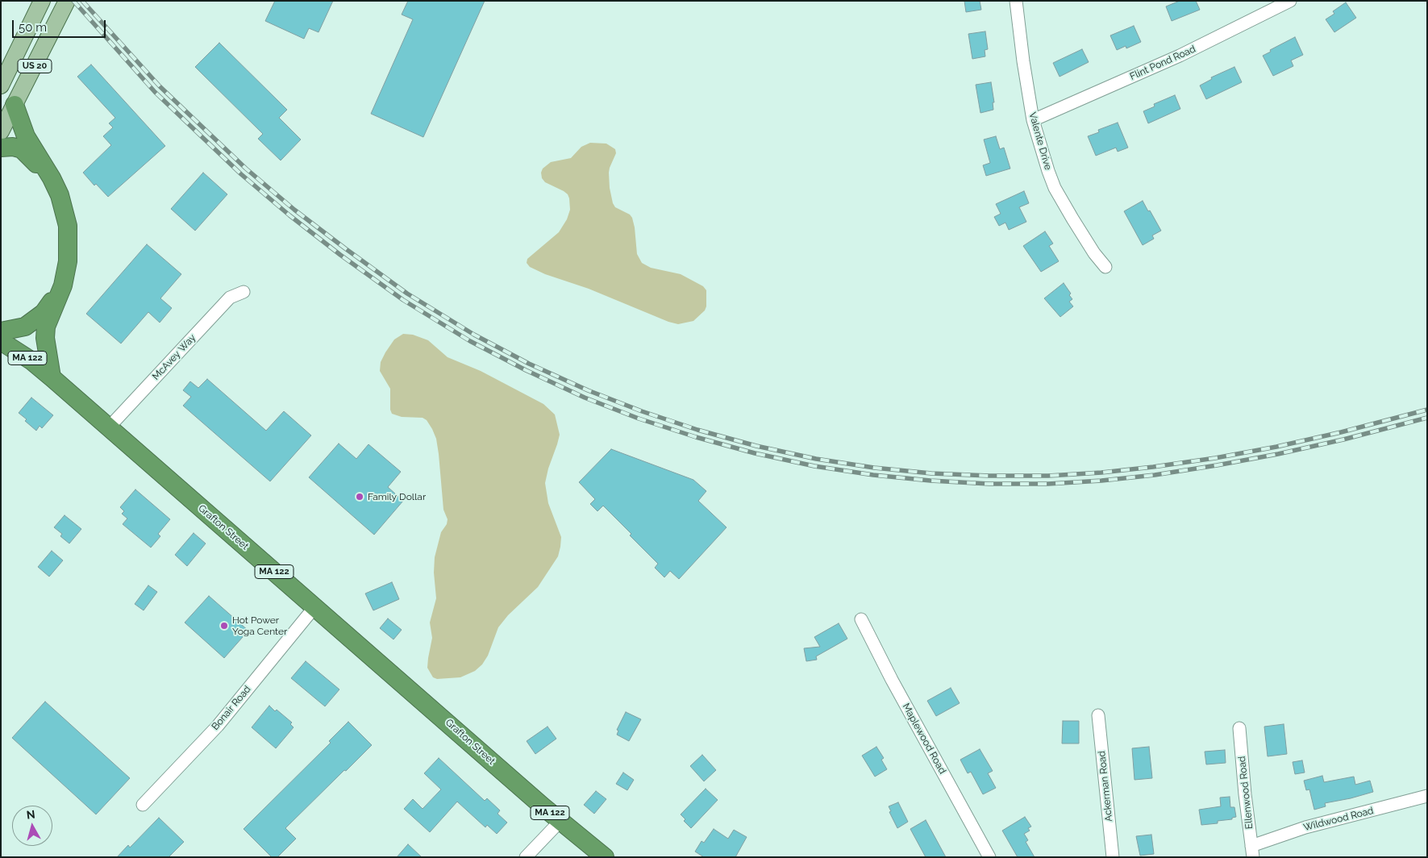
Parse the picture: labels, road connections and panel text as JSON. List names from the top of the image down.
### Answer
{
  "streets": {
    "highway": ["MA 122", "Grafton Street"],
    "main road": ["US 20"],
    "street": [
      "Flint Pond Road",
      "Valente Drive",
      "McAvey Way",
      "Bonair Road",
      "Maplewood Road",
      "Ackerman Road",
      "Ellenwood Road",
      "Wildwood Road"
    ]
  },
  "crossings": [
    ["Flint Pond Road", "Valente Drive"],
    ["McAvey Way", "Grafton Street"],
    ["MA 122", "Grafton Street"],
    ["Grafton Street", "Bonair Road"],
    ["Ellenwood Road", "Wildwood Road"]
  ],
  "places": ["Family Dollar", "Hot Power Yoga Center"],
  "scale_bar": "50 m",
  "north": "top"
}
